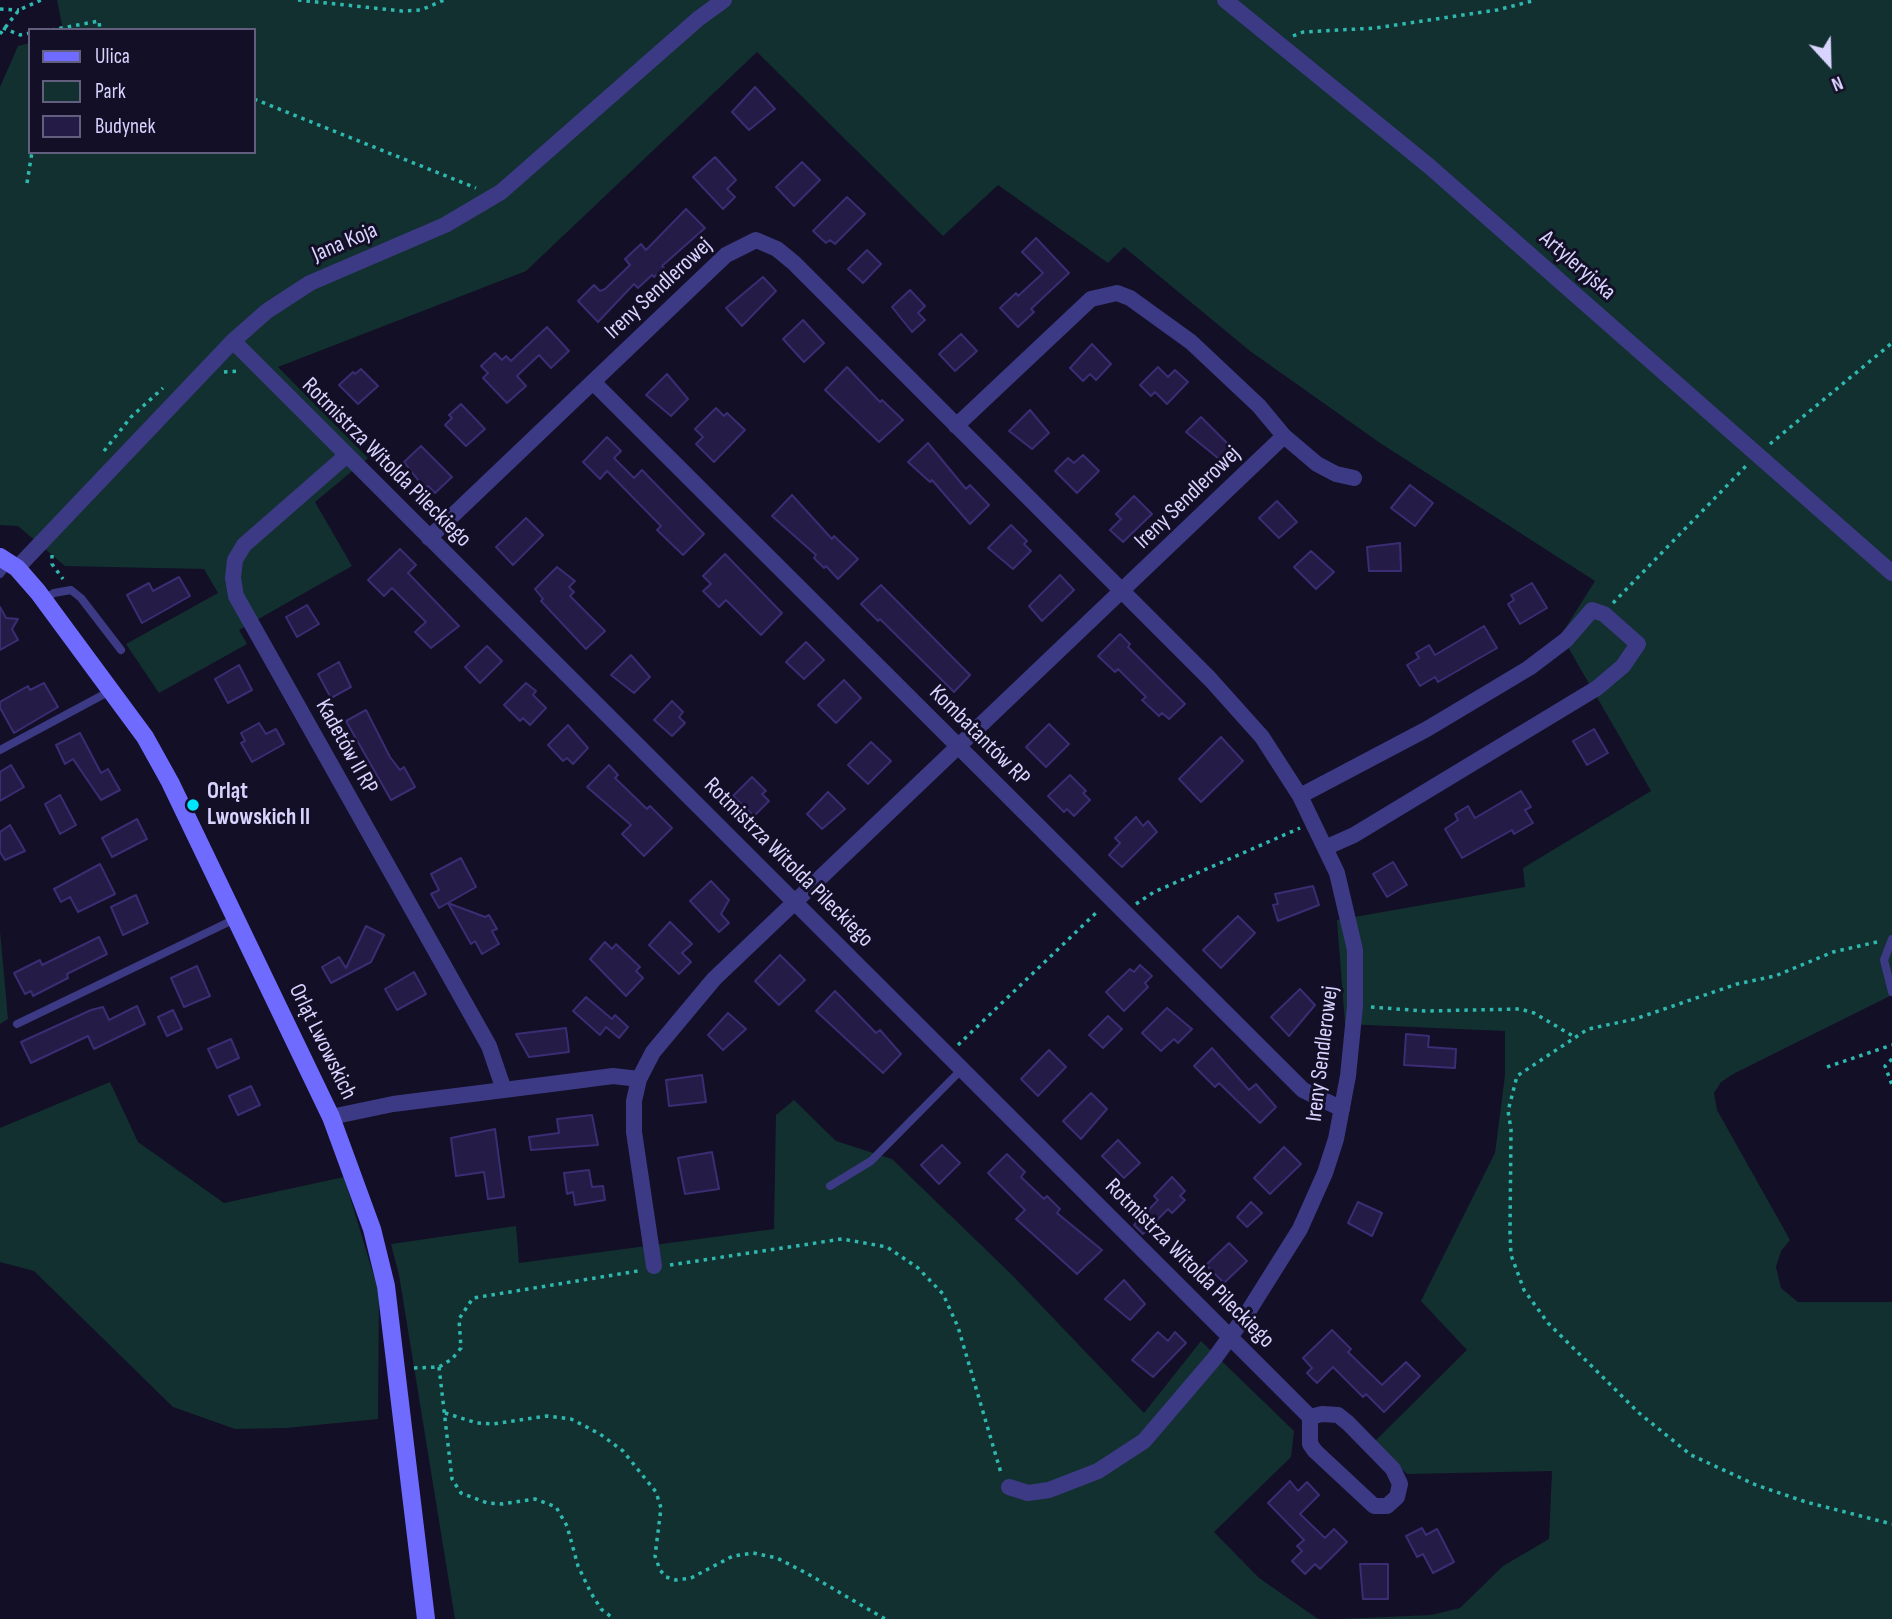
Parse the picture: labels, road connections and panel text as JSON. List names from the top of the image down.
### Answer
{
  "streets": {
    "street": [
      "Jana Koja",
      "Artyleryjska",
      "Ireny Sendlerowej",
      "Rotmistrza Witolda Pileckiego",
      "Kombatantów RP",
      "Kadetów II RP",
      "Orląt Lwowskich"
    ]
  },
  "crossings": [
    ["Jana Koja", "Rotmistrza Witolda Pileckiego"],
    ["Jana Koja", "Orląt Lwowskich"],
    ["Ireny Sendlerowej", "Rotmistrza Witolda Pileckiego"],
    ["Ireny Sendlerowej", "Kombatantów RP"],
    ["Rotmistrza Witolda Pileckiego", "Kadetów II RP"]
  ],
  "places": ["Orląt Lwowskich II"],
  "legend": ["Ulica", "Park", "Budynek"],
  "north": "bottom"
}
